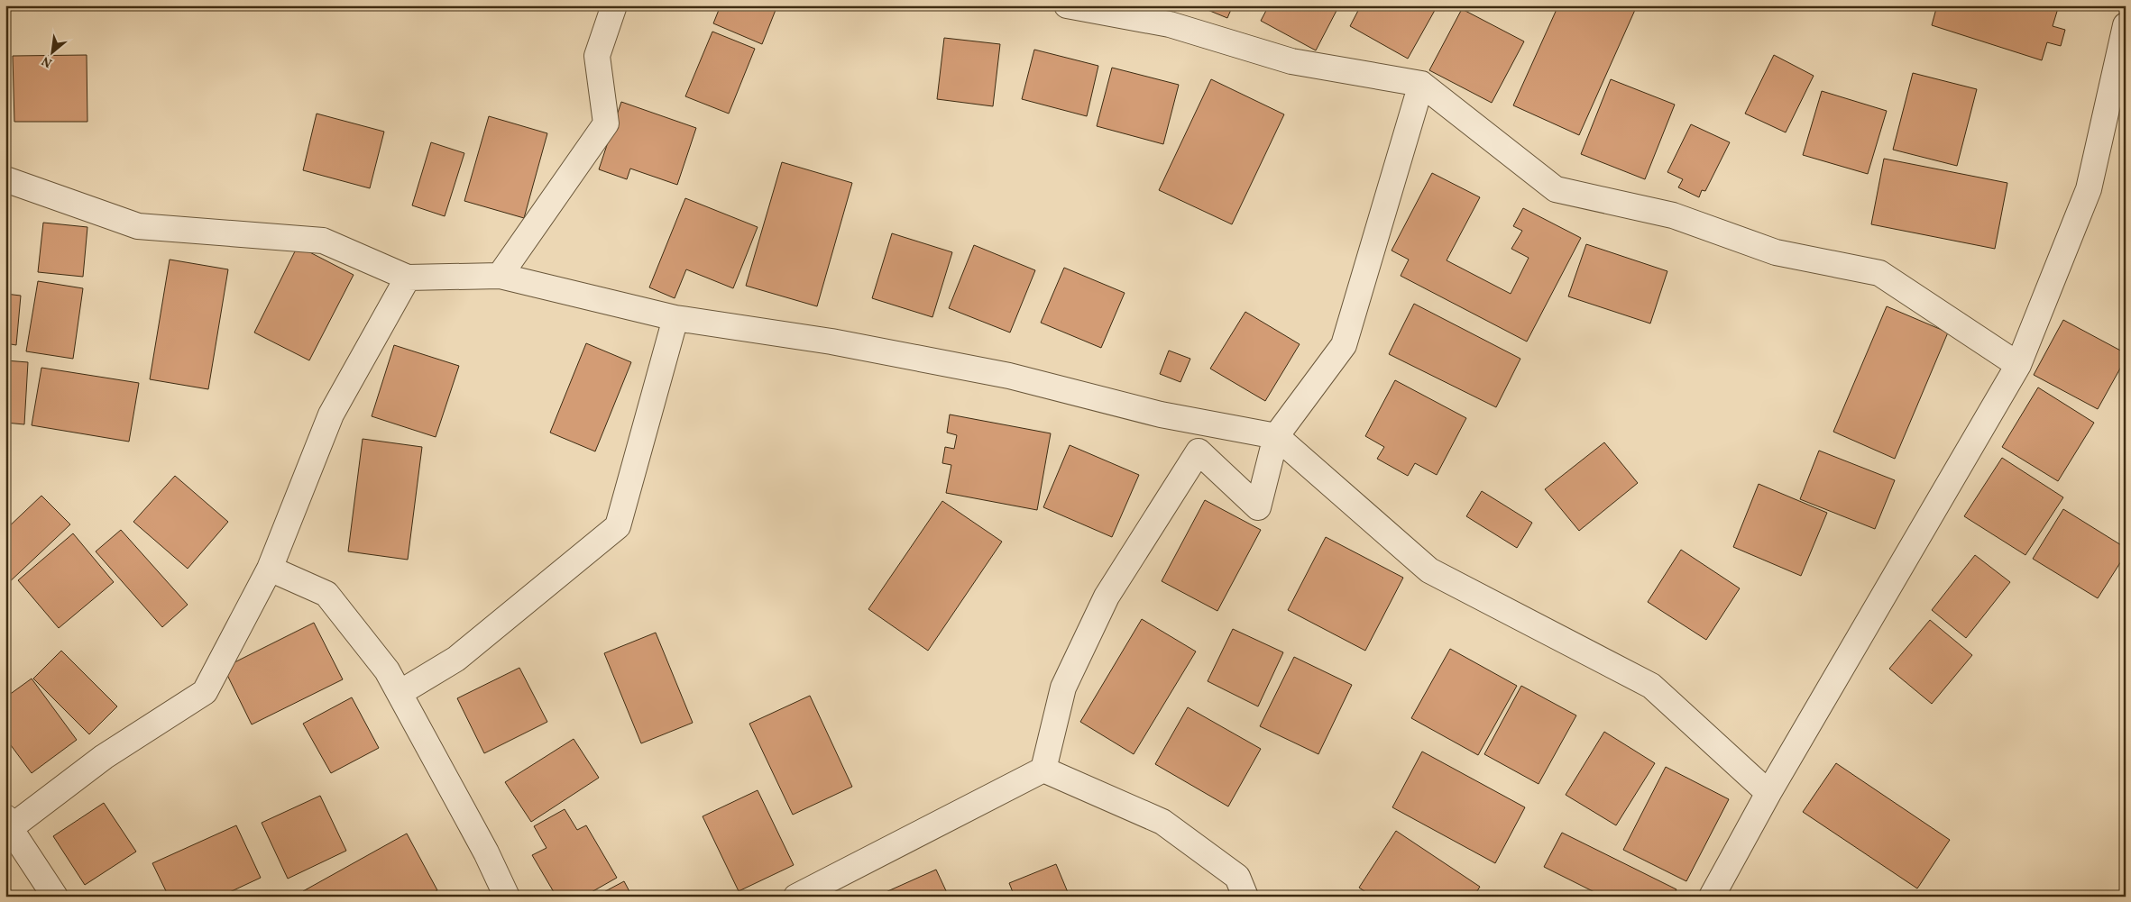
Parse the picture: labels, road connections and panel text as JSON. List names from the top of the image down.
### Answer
{
  "north": "bottom left"
}
